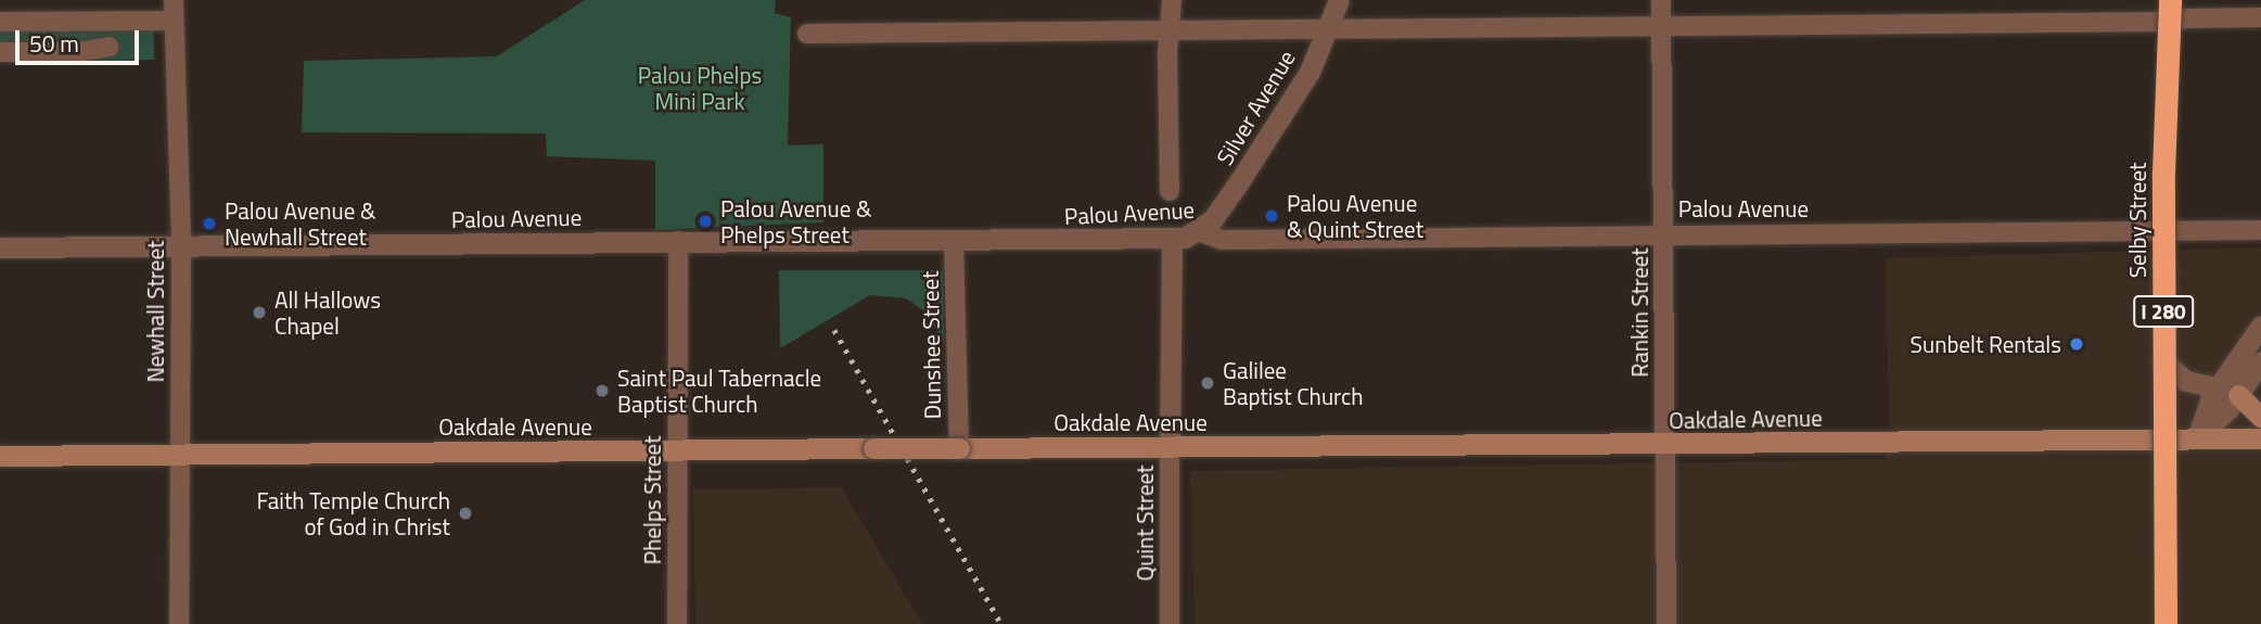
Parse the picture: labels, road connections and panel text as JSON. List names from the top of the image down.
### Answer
{
  "streets": {
    "highway": ["I 280"],
    "main road": ["Oakdale Avenue"],
    "street": [
      "Silver Avenue",
      "Palou Avenue",
      "Selby Street",
      "Newhall Street",
      "Rankin Street",
      "Dunshee Street",
      "Phelps Street",
      "Quint Street"
    ]
  },
  "crossings": [
    ["Silver Avenue", "Palou Avenue"],
    ["Palou Avenue", "Selby Street"],
    ["Palou Avenue", "Newhall Street"],
    ["Palou Avenue", "Rankin Street"],
    ["Palou Avenue", "Dunshee Street"],
    ["Palou Avenue", "Phelps Street"],
    ["Palou Avenue", "Quint Street"],
    ["Selby Street", "I 280"],
    ["Selby Street", "Oakdale Avenue"],
    ["Newhall Street", "Oakdale Avenue"],
    ["Rankin Street", "Oakdale Avenue"],
    ["Dunshee Street", "Oakdale Avenue"],
    ["Oakdale Avenue", "Phelps Street"],
    ["Oakdale Avenue", "Quint Street"]
  ],
  "parks": ["Palou Phelps Mini Park"],
  "places": [
    "Palou Avenue & Quint Street",
    "Palou Avenue & Phelps Street",
    "Palou Avenue & Newhall Street",
    "All Hallows Chapel",
    "Sunbelt Rentals",
    "Galilee Baptist Church",
    "Saint Paul Tabernacle Baptist Church",
    "Faith Temple Church of God in Christ"
  ],
  "scale_bar": "50 m"
}
